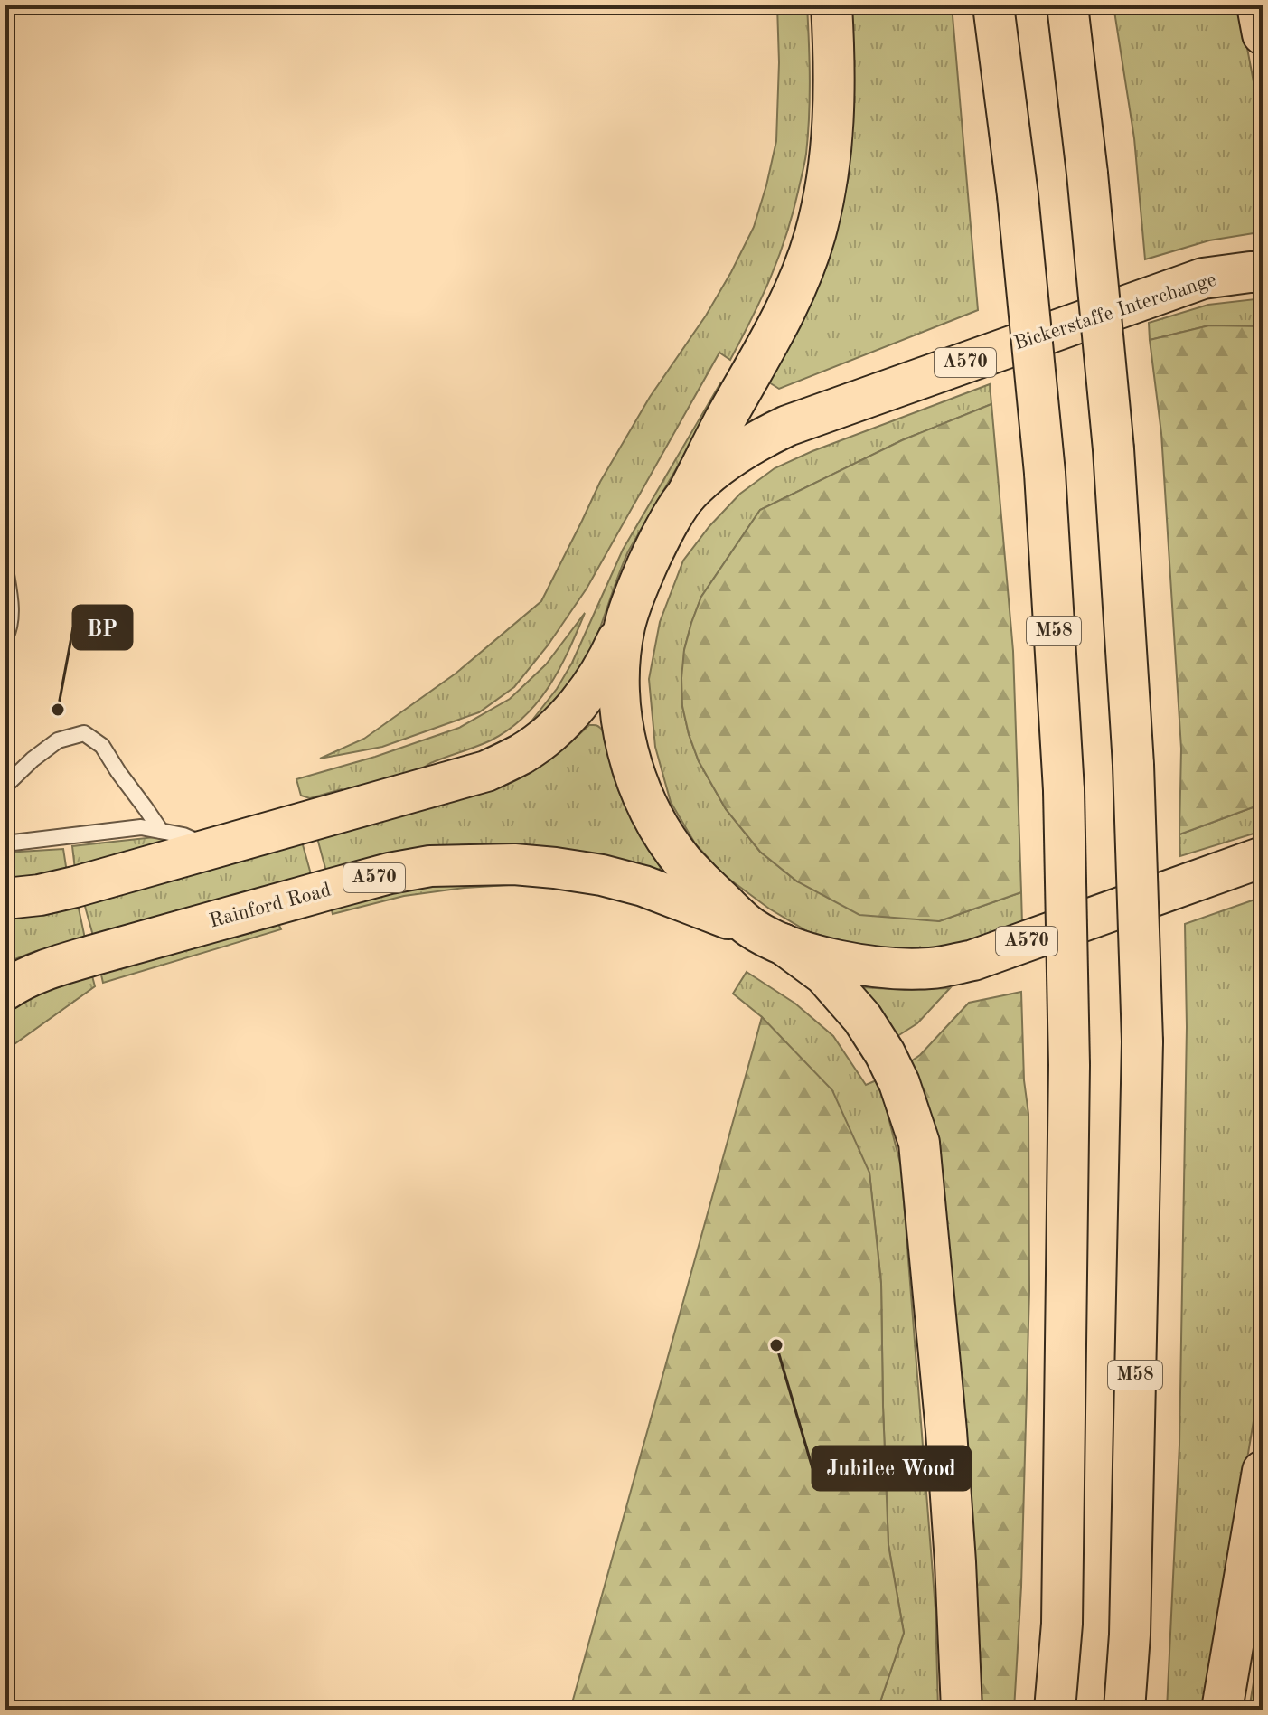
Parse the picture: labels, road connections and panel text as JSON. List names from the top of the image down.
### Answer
{
  "streets": {
    "highway": [
      "Bickerstaffe Interchange",
      "A570",
      "M58",
      "Rainford Road"
    ]
  },
  "crossings": [
    ["Bickerstaffe Interchange", "A570"],
    ["Bickerstaffe Interchange", "Rainford Road"]
  ],
  "places": ["BP", "Jubilee Wood"]
}
